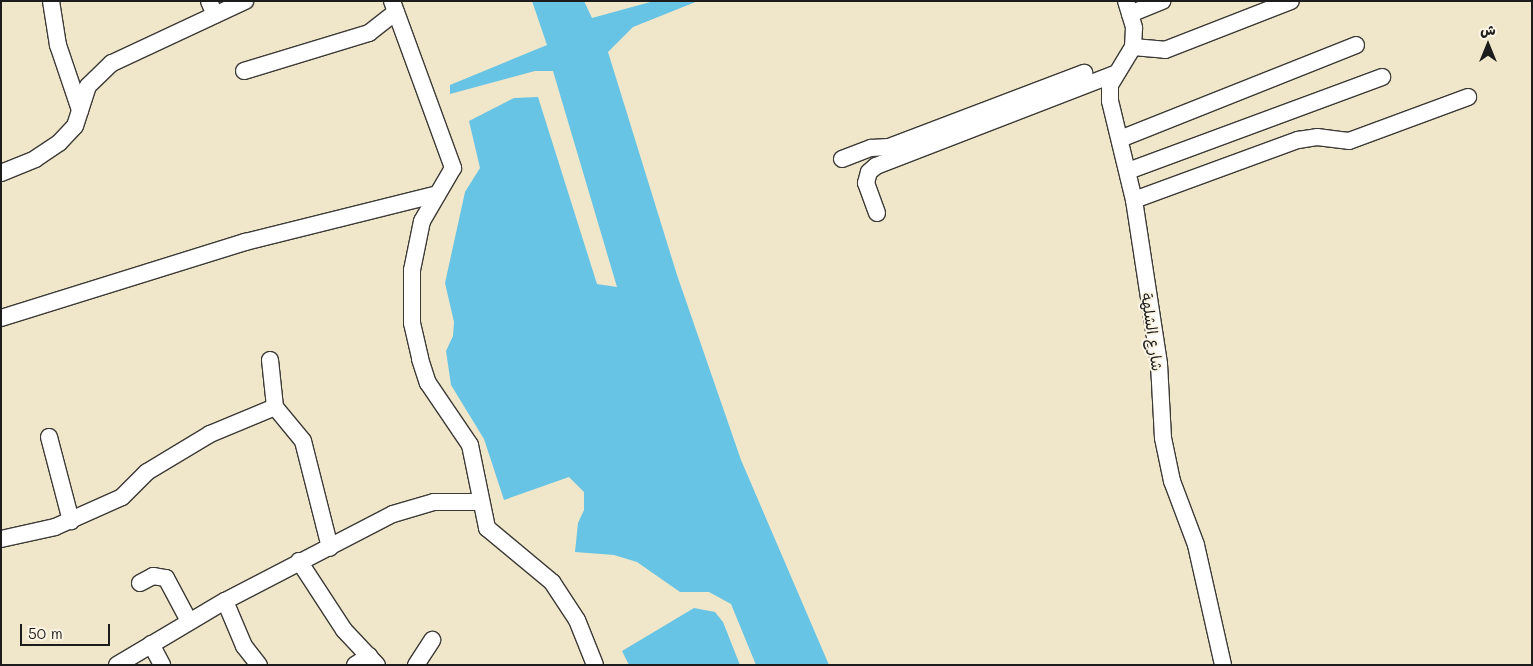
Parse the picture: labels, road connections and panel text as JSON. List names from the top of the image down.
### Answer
{
  "streets": {
    "street": ["شارع الشلهة"]
  },
  "scale_bar": "50 m",
  "north": "top"
}
